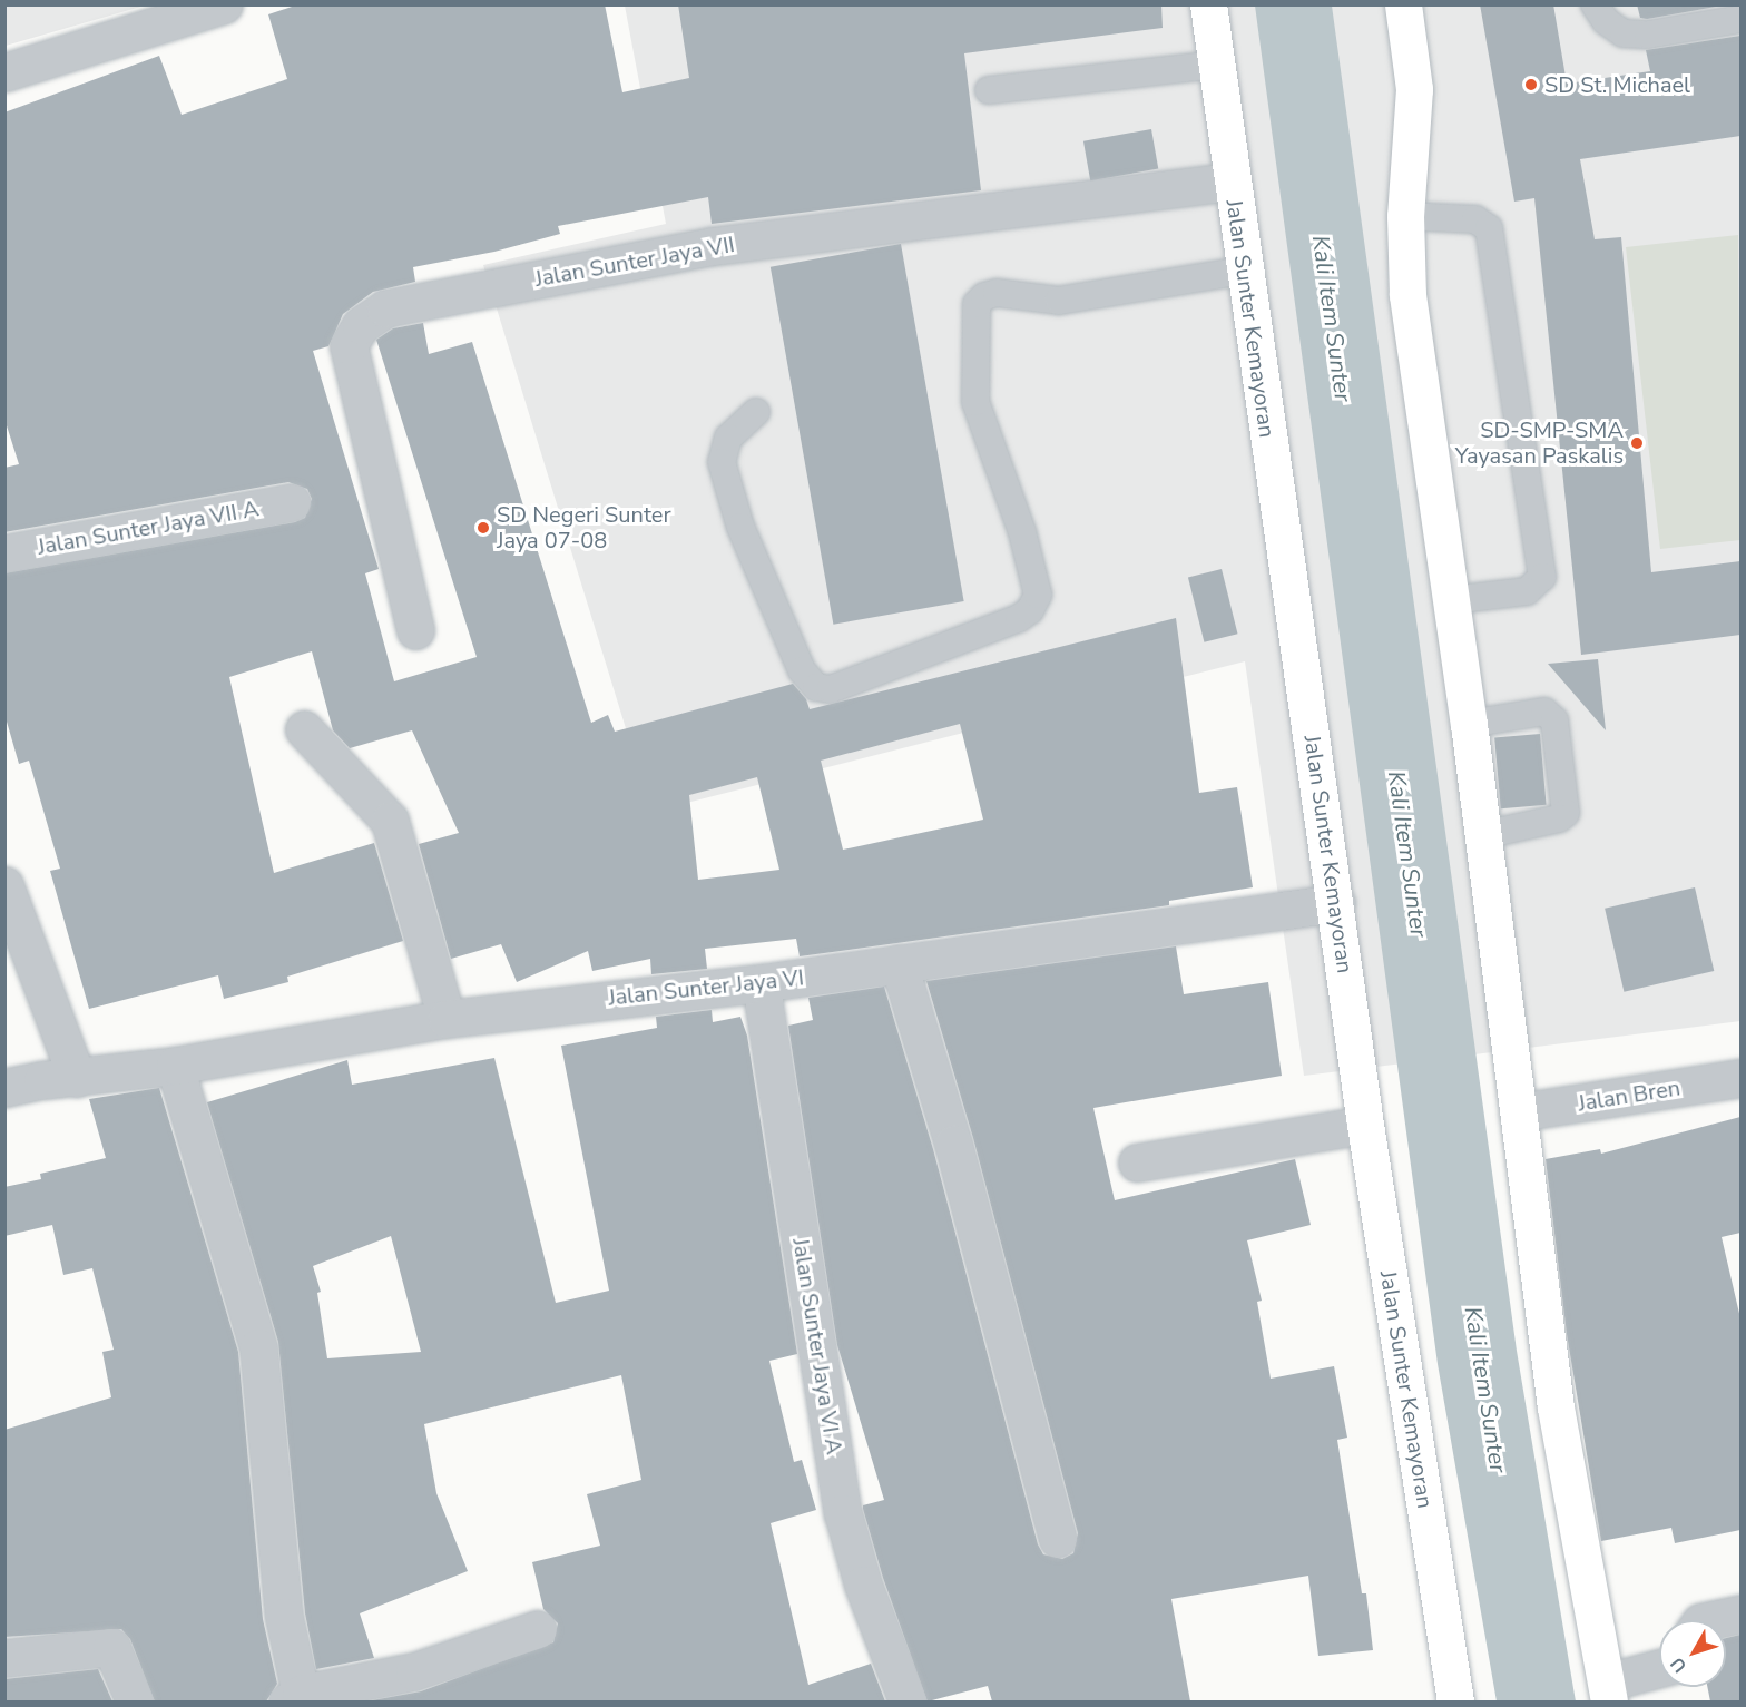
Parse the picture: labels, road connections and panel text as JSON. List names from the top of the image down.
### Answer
{
  "streets": {
    "main road": ["Jalan Sunter Kemayoran"],
    "street": [
      "Jalan Sunter Jaya VII",
      "Jalan Sunter Jaya VII A",
      "Jalan Sunter Jaya VI",
      "Jalan Bren",
      "Jalan Sunter Jaya VI A"
    ]
  },
  "crossings": [
    ["Jalan Sunter Jaya VII", "Jalan Sunter Kemayoran"],
    ["Jalan Sunter Kemayoran", "Jalan Sunter Jaya VI"],
    ["Jalan Sunter Jaya VI", "Jalan Sunter Jaya VI A"]
  ],
  "water": ["Kali Item Sunter"],
  "places": ["SD St. Michael", "SD-SMP-SMA Yayasan Paskalis", "SD Negeri Sunter Jaya 07-08"],
  "north": "bottom left"
}
